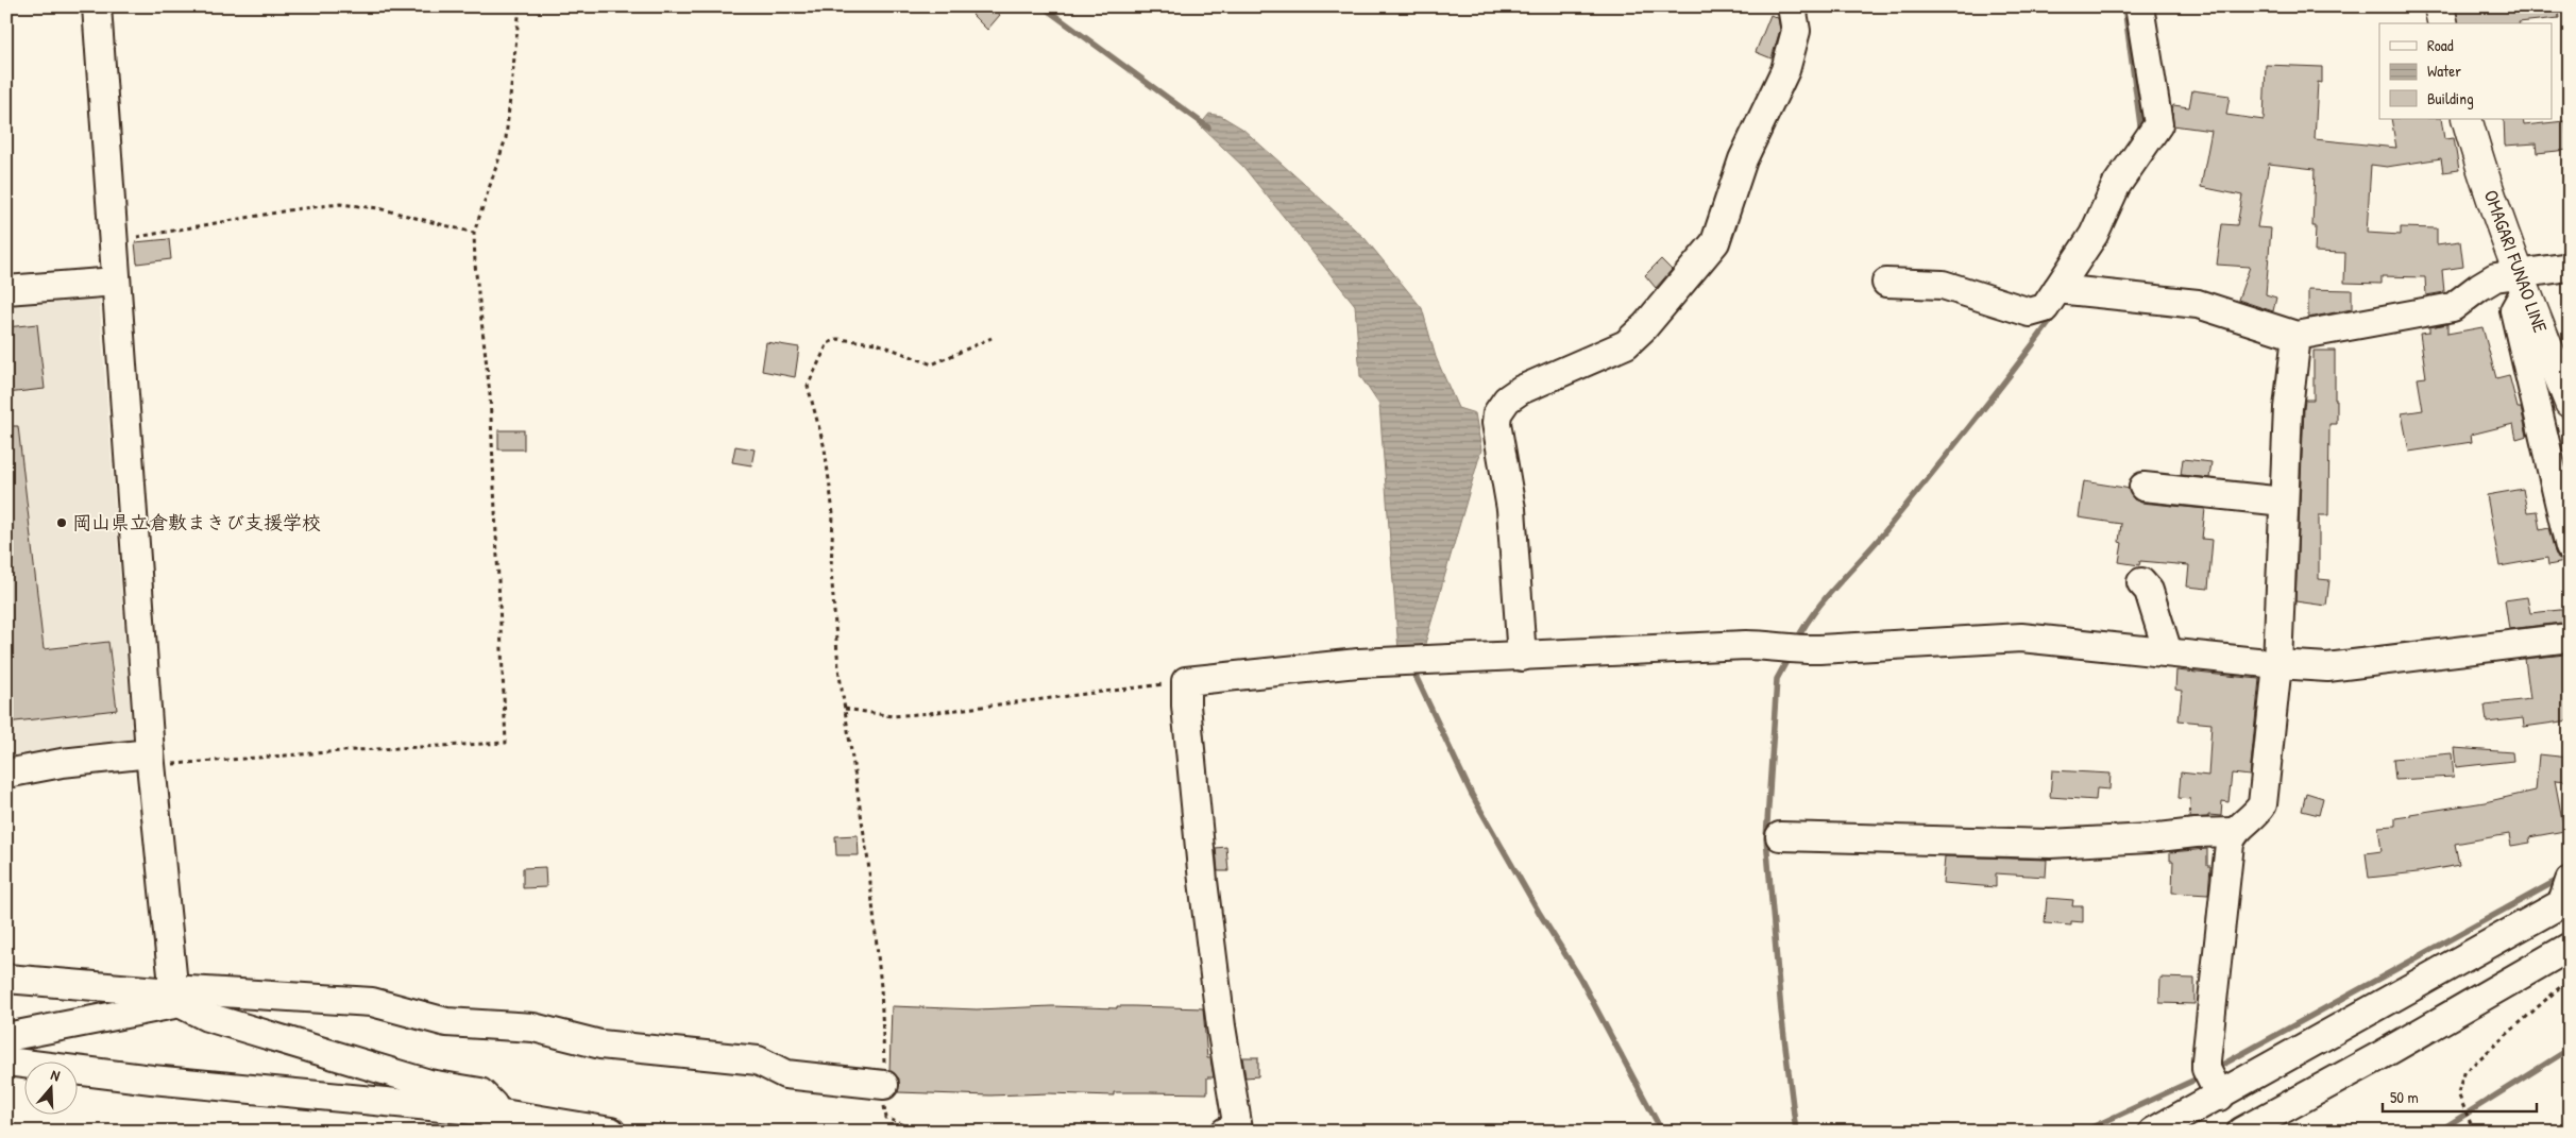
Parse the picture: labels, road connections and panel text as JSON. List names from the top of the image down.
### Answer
{
  "streets": {
    "main road": ["OMAGARI FUNAO LINE"]
  },
  "places": ["岡山県立倉敷まきび支援学校"],
  "legend": ["Road", "Water", "Building"],
  "scale_bar": "50 m",
  "north": "top"
}
